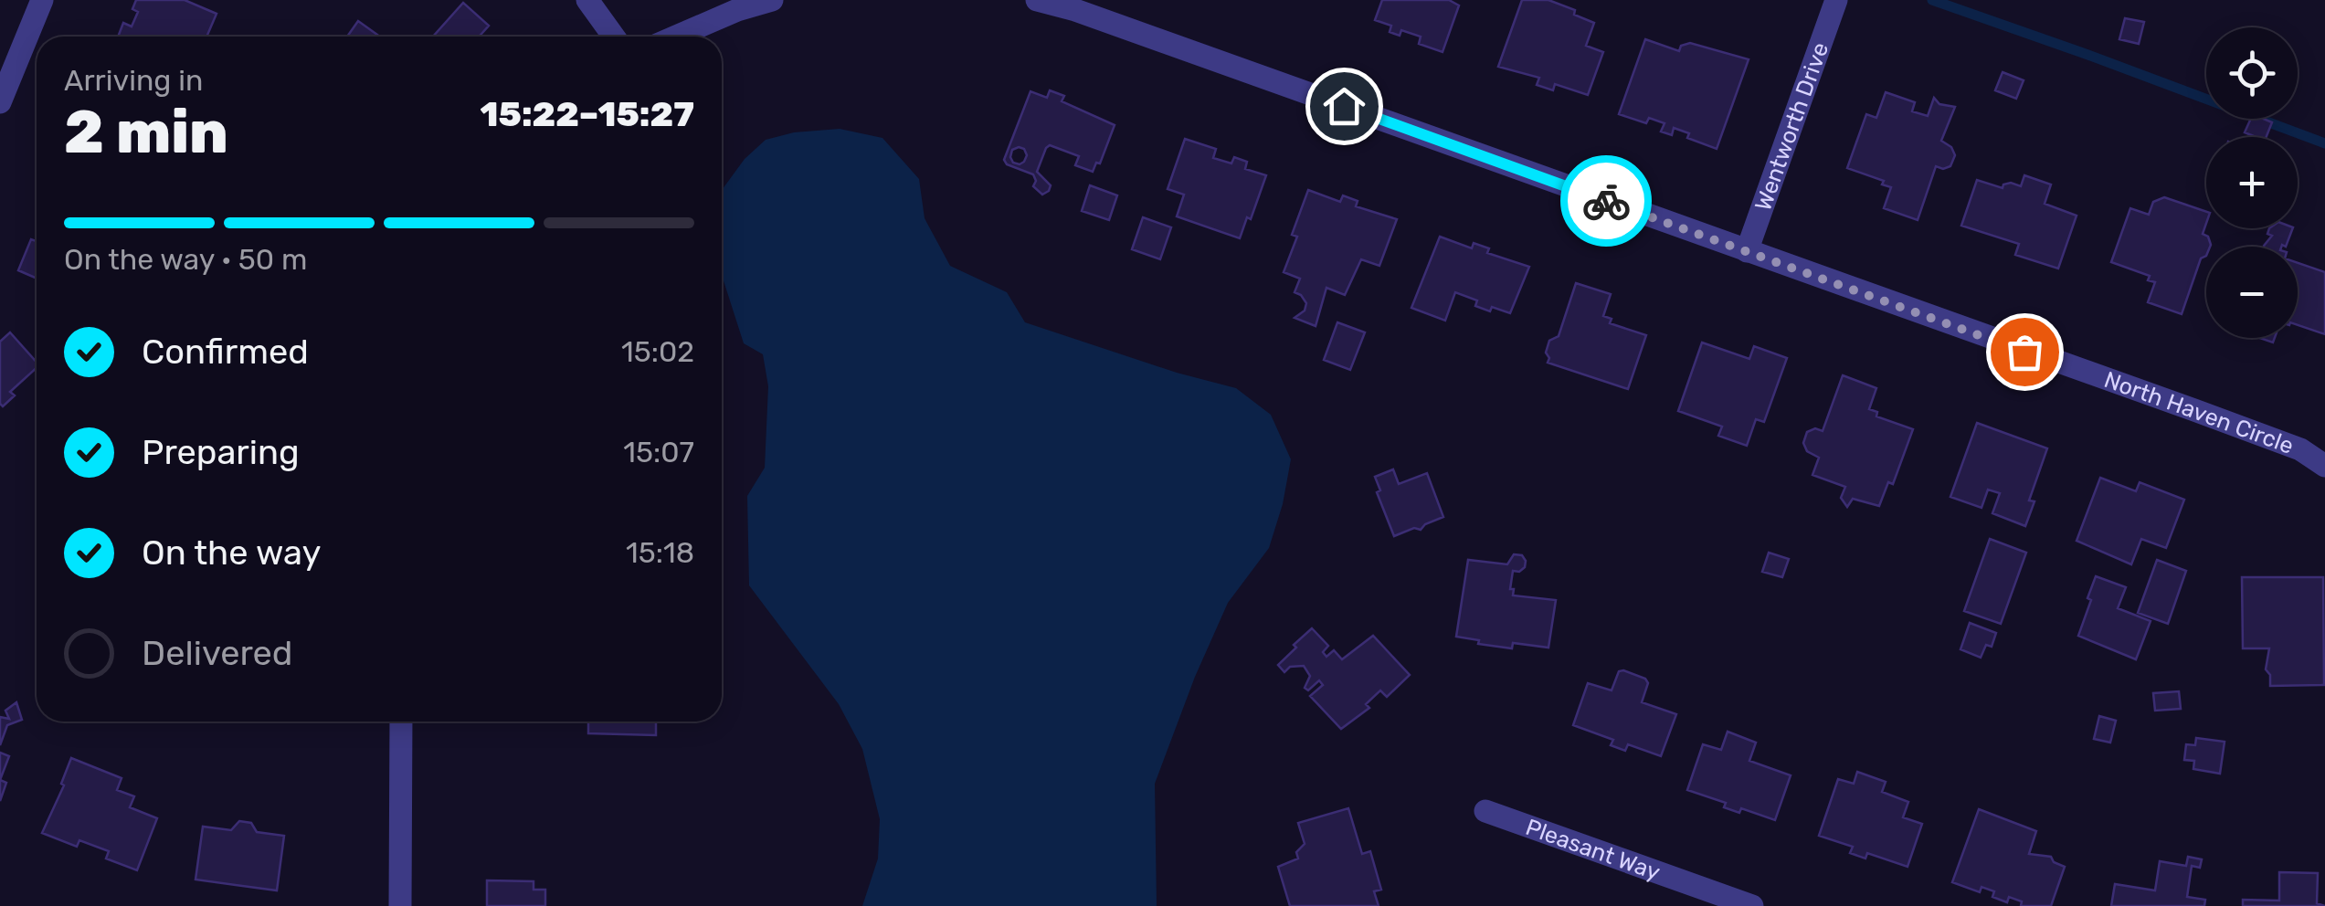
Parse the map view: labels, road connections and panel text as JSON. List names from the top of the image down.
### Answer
{
  "streets": {
    "street": ["Wentworth Drive", "North Haven Circle", "Pleasant Way"]
  },
  "crossings": [
    ["Wentworth Drive", "North Haven Circle"]
  ],
  "page": {
    "map_buttons": ["+", "−"],
    "heading": ["2 min", "Arriving in", "15:22–15:27"],
    "bar": "On the way · 50 m",
    "list": [
      ["Confirmed", "15:02"],
      ["Preparing", "15:07"],
      ["On the way", "15:18"],
      "Delivered"
    ]
  }
}
